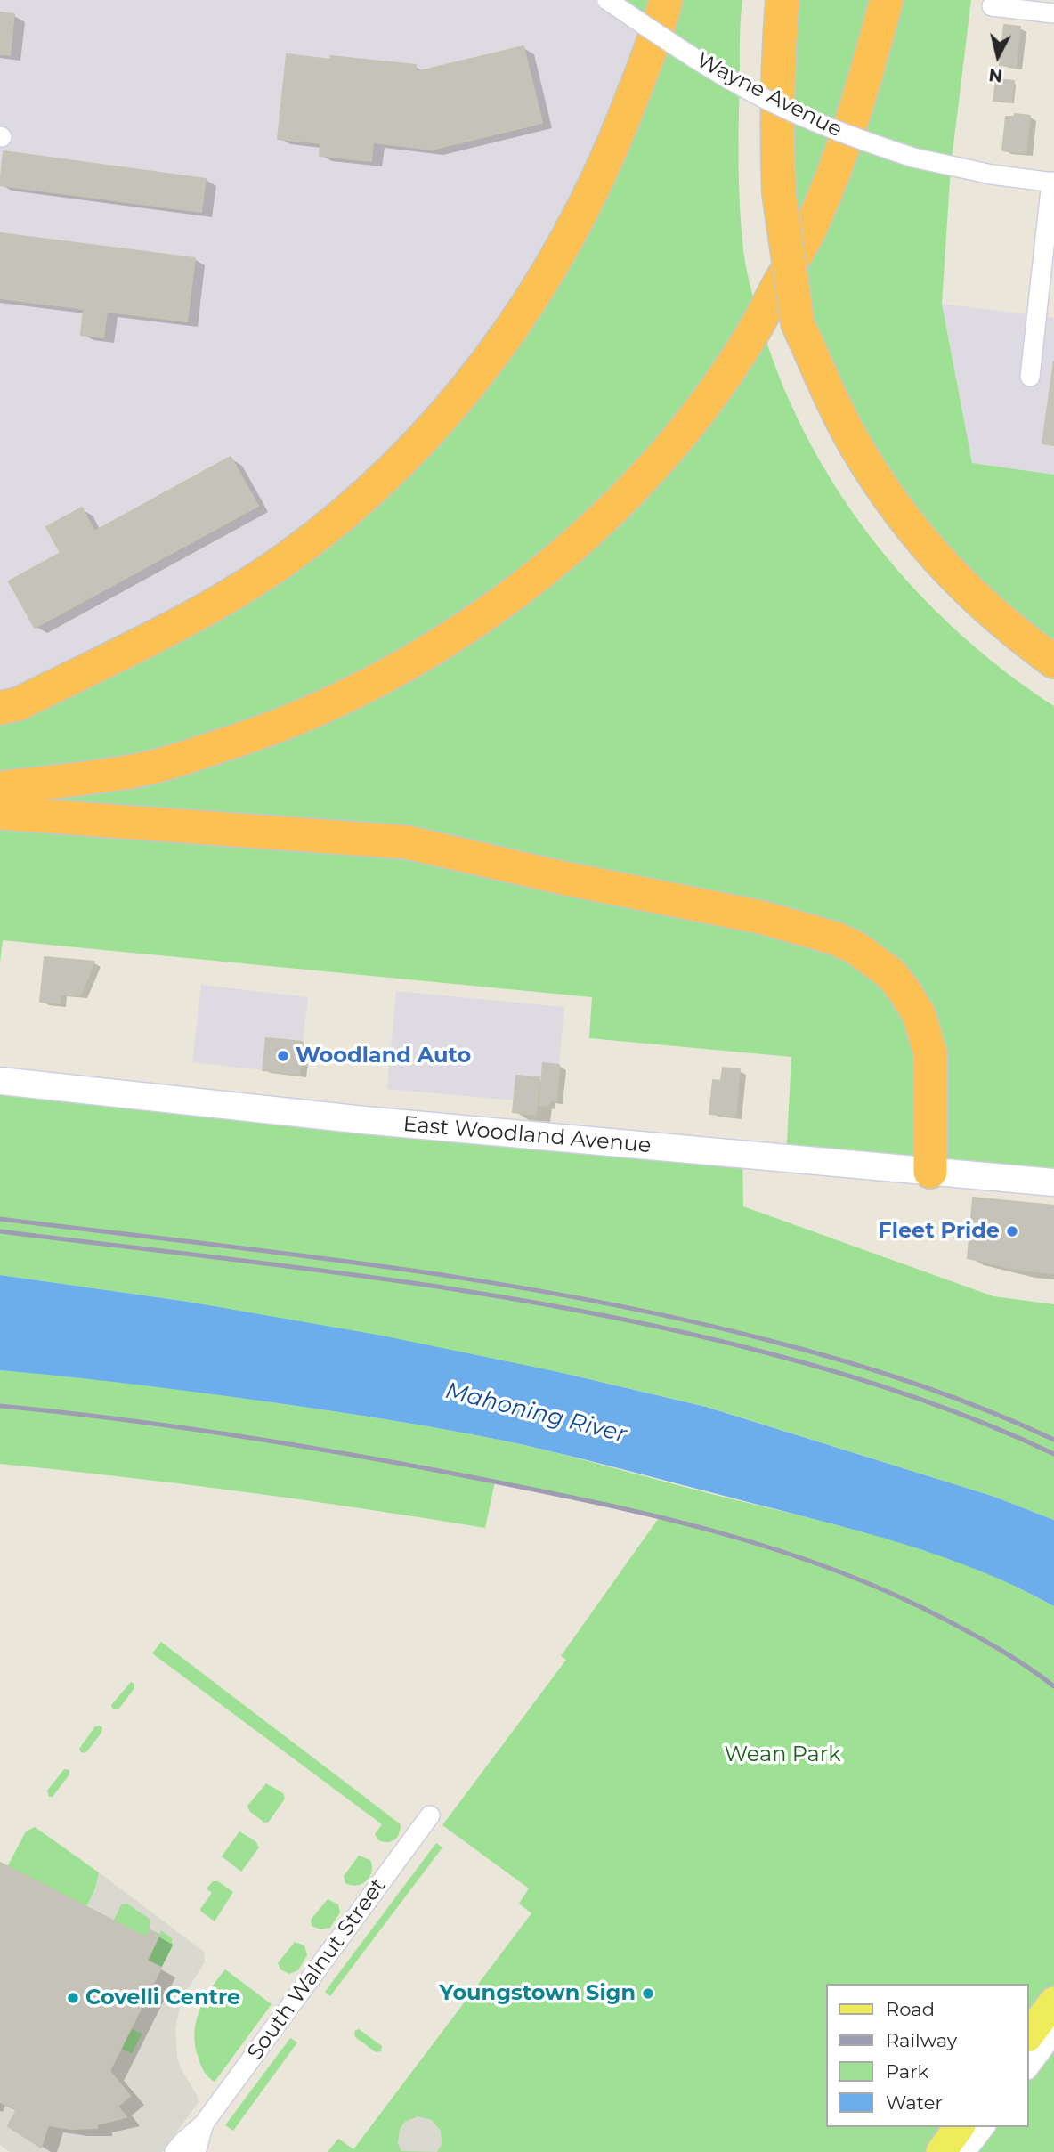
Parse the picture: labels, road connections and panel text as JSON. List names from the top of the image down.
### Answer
{
  "streets": {
    "main road": ["East Woodland Avenue"],
    "street": ["Wayne Avenue", "South Walnut Street"]
  },
  "water": ["Mahoning River"],
  "parks": ["Wean Park"],
  "places": [
    "Woodland Auto",
    "Fleet Pride",
    "Youngstown Sign",
    "Covelli Centre"
  ],
  "legend": [
    "Road",
    "Railway",
    "Park",
    "Water"
  ],
  "north": "bottom"
}
